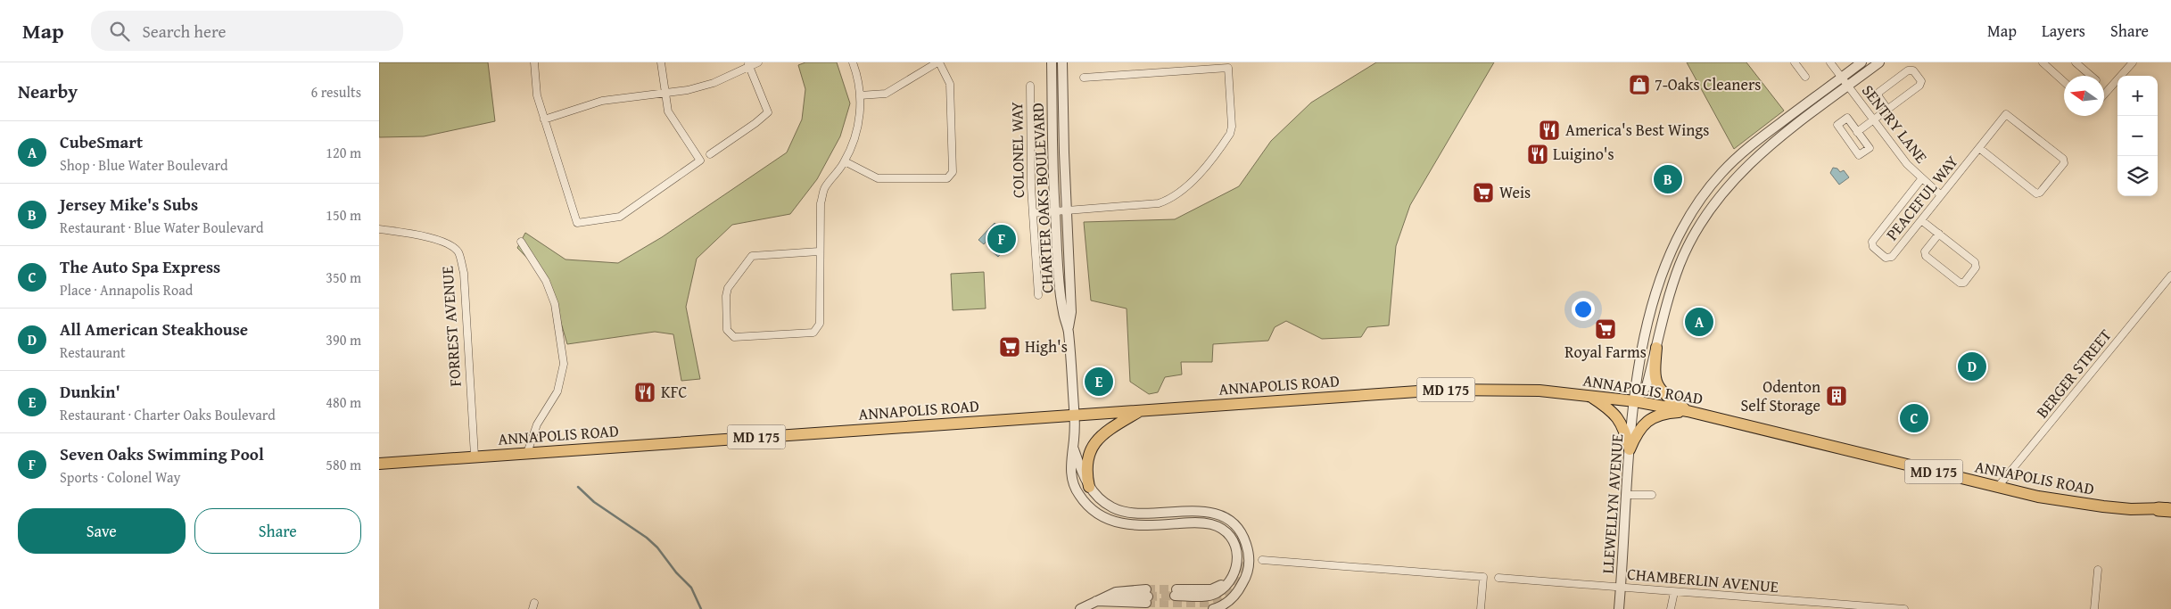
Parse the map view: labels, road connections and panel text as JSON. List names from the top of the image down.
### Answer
{
  "streets": {
    "main road": ["ANNAPOLIS ROAD", "MD 175"],
    "street": [
      "SENTRY LANE",
      "COLONEL WAY",
      "CHARTER OAKS BOULEVARD",
      "PEACEFUL WAY",
      "FORREST AVENUE",
      "BERGER STREET",
      "LLEWELLYN AVENUE",
      "CHAMBERLIN AVENUE"
    ]
  },
  "crossings": [
    ["SENTRY LANE", "PEACEFUL WAY"],
    ["SENTRY LANE", "LLEWELLYN AVENUE"],
    ["COLONEL WAY", "CHARTER OAKS BOULEVARD"],
    ["CHARTER OAKS BOULEVARD", "ANNAPOLIS ROAD"],
    ["FORREST AVENUE", "ANNAPOLIS ROAD"],
    ["BERGER STREET", "ANNAPOLIS ROAD"],
    ["ANNAPOLIS ROAD", "LLEWELLYN AVENUE"],
    ["LLEWELLYN AVENUE", "CHAMBERLIN AVENUE"]
  ],
  "places": {
    "shop": ["7-Oaks Cleaners"],
    "restaurant": ["America's Best Wings", "Luigino's", "KFC"],
    "supermarket": ["Weis", "Royal Farms", "High's"],
    "building": ["Odenton Self Storage"]
  },
  "north": "left",
  "page": {
    "header": "Map",
    "search": "Search here",
    "nav": ["Map", "Layers", "Share"],
    "heading": ["Nearby", "6 results"],
    "map_buttons": ["+", "−"],
    "list": [
      {
        "mark": "A",
        "name": "CubeSmart",
        "note": "Shop · Blue Water Boulevard",
        "value": "120 m"
      },
      {
        "mark": "B",
        "name": "Jersey Mike's Subs",
        "note": "Restaurant · Blue Water Boulevard",
        "value": "150 m"
      },
      {
        "mark": "C",
        "name": "The Auto Spa Express",
        "note": "Place · Annapolis Road",
        "value": "350 m"
      },
      {
        "mark": "D",
        "name": "All American Steakhouse",
        "note": "Restaurant",
        "value": "390 m"
      },
      {
        "mark": "E",
        "name": "Dunkin'",
        "note": "Restaurant · Charter Oaks Boulevard",
        "value": "480 m"
      },
      {
        "mark": "F",
        "name": "Seven Oaks Swimming Pool",
        "note": "Sports · Colonel Way",
        "value": "580 m"
      }
    ],
    "pins": [
      "B",
      "F",
      "A",
      "D",
      "E",
      "C"
    ],
    "buttons": ["Save", "Share"]
  }
}
